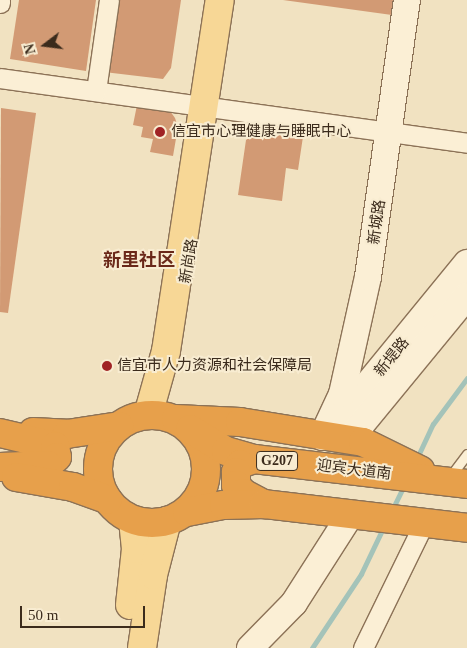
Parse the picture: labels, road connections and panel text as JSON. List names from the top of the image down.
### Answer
{
  "streets": {
    "highway": ["G207", "迎宾大道南"],
    "main road": ["新尚路"],
    "street": ["新城路", "新堤路"]
  },
  "crossings": [
    ["新城路", "新堤路"],
    ["新尚路", "迎宾大道南"],
    ["新堤路", "迎宾大道南"]
  ],
  "districts": ["新里社区"],
  "places": ["信宜市心理健康与睡眠中心", "信宜市人力资源和社会保障局"],
  "scale_bar": "50 m",
  "north": "left"
}
